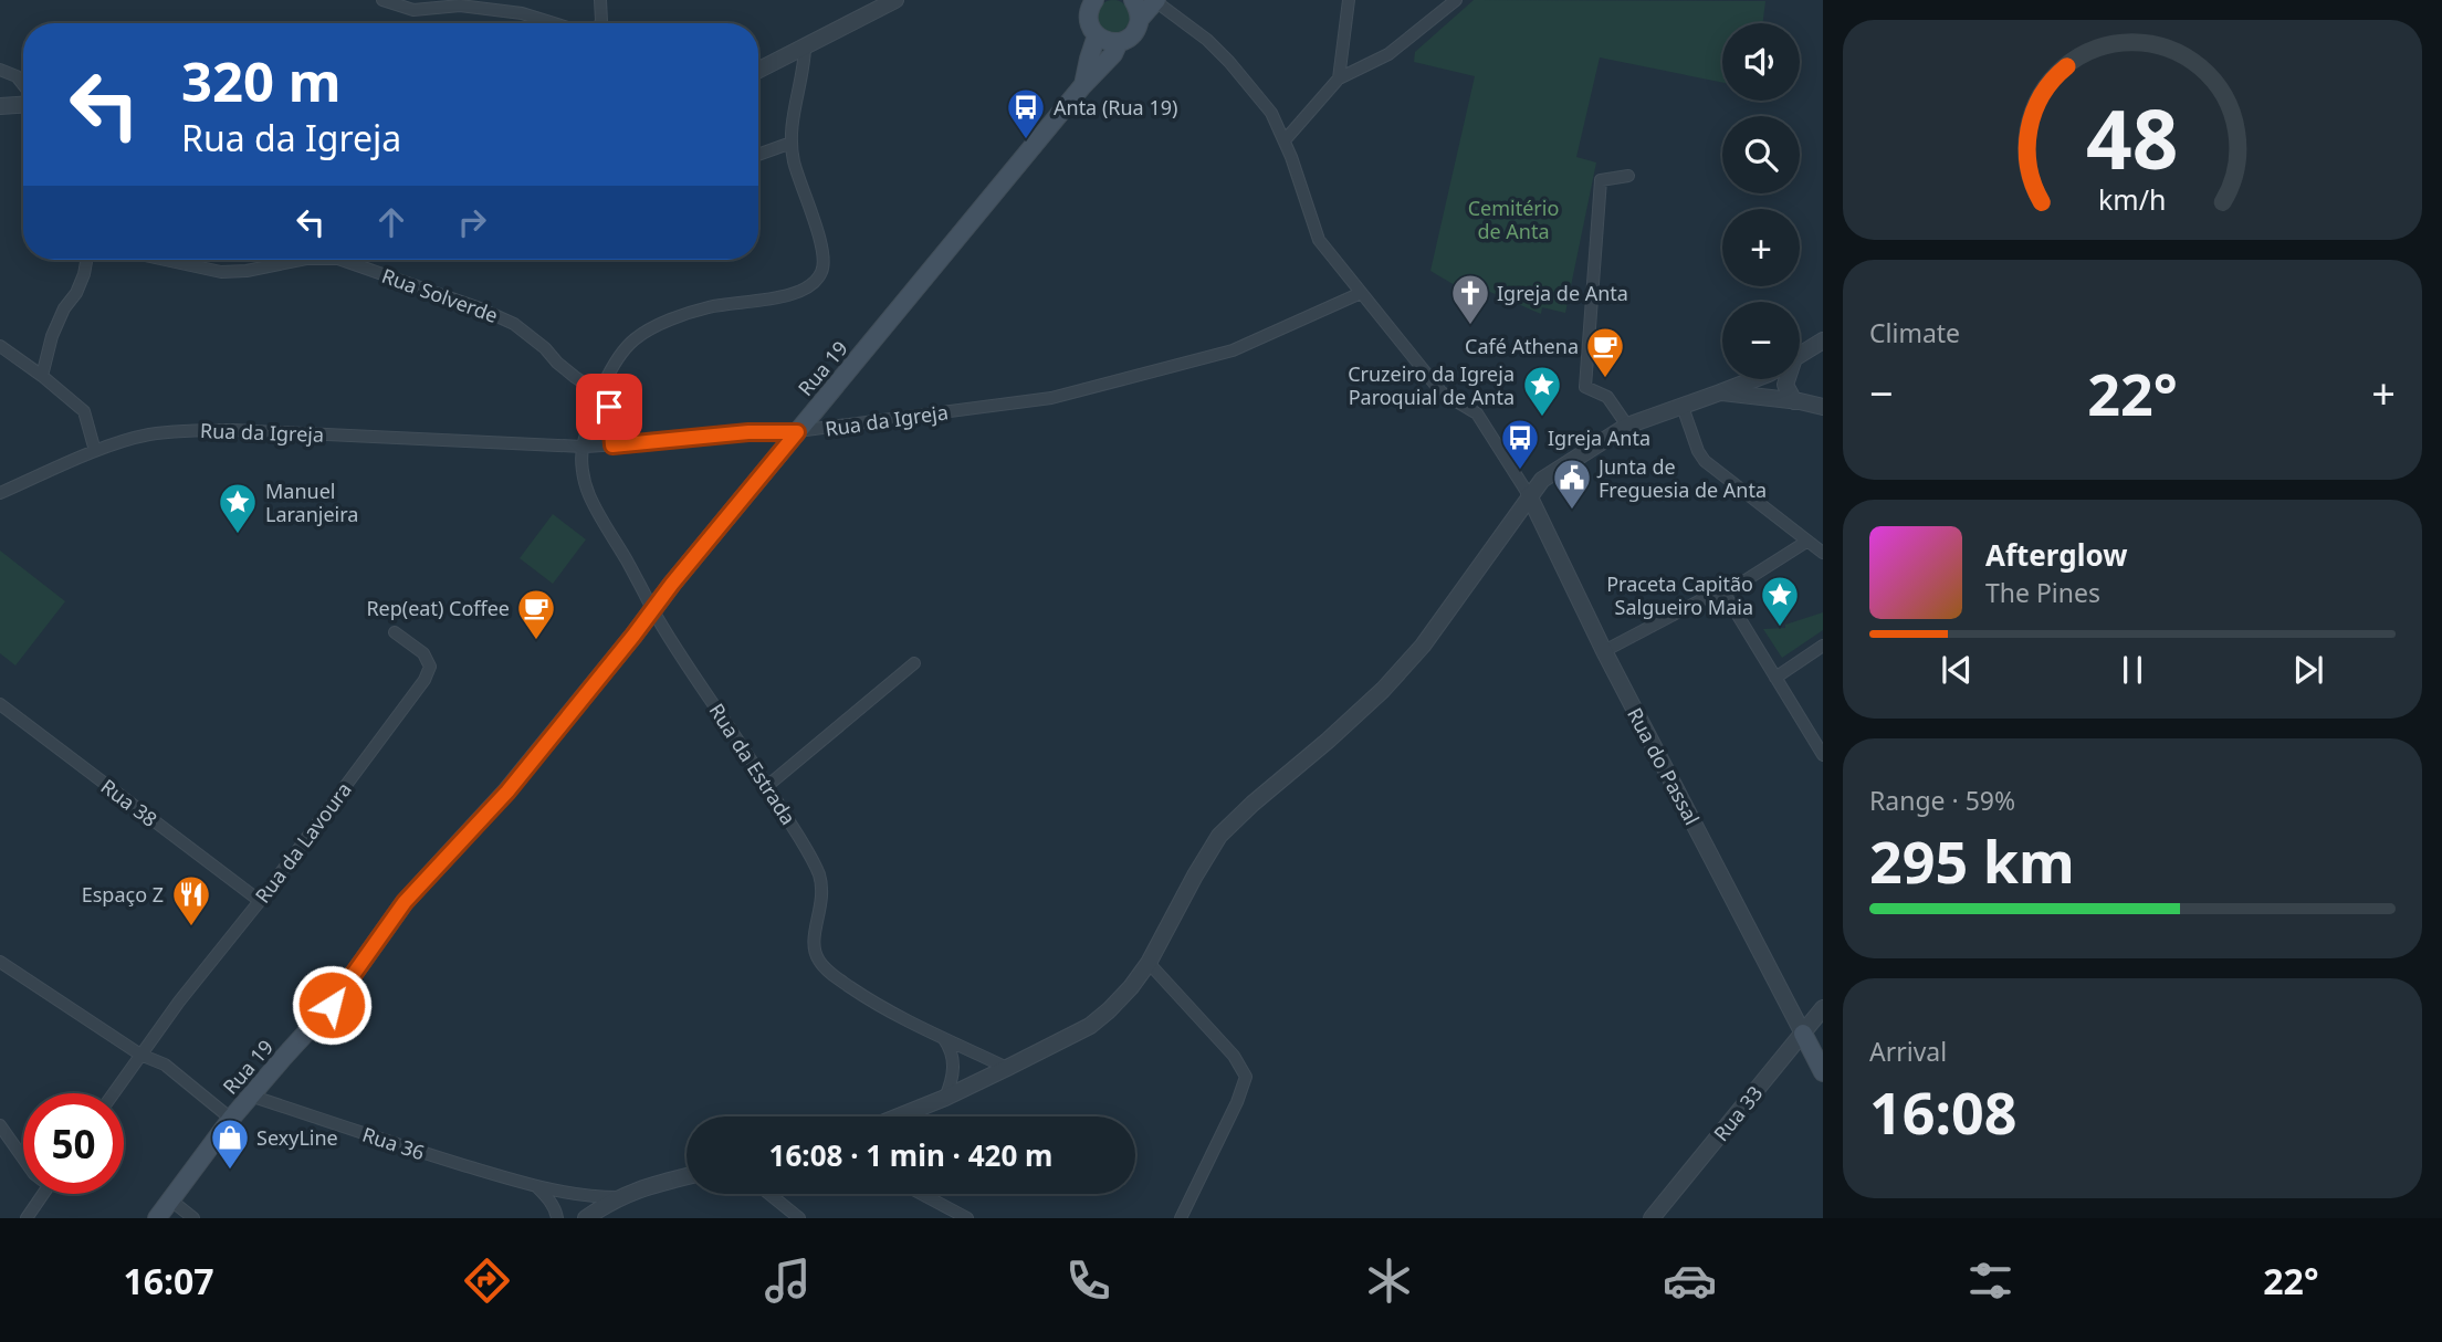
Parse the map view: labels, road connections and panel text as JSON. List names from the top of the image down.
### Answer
{
  "streets": {
    "main road": ["Rua 19"],
    "street": [
      "Rua Solverde",
      "Rua da Igreja",
      "Rua da Estrada",
      "Rua do Passal",
      "Rua 38",
      "Rua da Lavoura",
      "Rua 33",
      "Rua 36"
    ]
  },
  "crossings": [
    ["Rua 19", "Rua da Igreja"],
    ["Rua 19", "Rua da Estrada"],
    ["Rua 19", "Rua 36"],
    ["Rua da Igreja", "Rua da Estrada"],
    ["Rua do Passal", "Rua 33"],
    ["Rua 38", "Rua da Lavoura"]
  ],
  "parks": ["Cemitério de Anta"],
  "places": {
    "bus stop": ["Anta (Rua 19)", "Igreja Anta"],
    "church": ["Igreja de Anta"],
    "cafe": ["Café Athena", "Rep(eat) Coffee"],
    "place": ["Cruzeiro da Igreja Paroquial de Anta", "Manuel Laranjeira", "Praceta Capitão Salgueiro Maia"],
    "public building": ["Junta de Freguesia de Anta"],
    "restaurant": ["Espaço Z"],
    "shop": ["SexyLine"]
  },
  "page": {
    "map_buttons": ["+", "−"],
    "turn": ["320 m", "Rua da Igreja"],
    "tile": [
      "Climate",
      ["Range · 59%", "295 km"],
      ["Arrival", "16:08"]
    ],
    "heat": ["−", "22°", "+"],
    "song": ["Afterglow", "The Pines"],
    "limit": "50",
    "trip": "16:08 · 1 min · 420 m",
    "tabs": ["16:07", "22°"],
    "gauge": ["48", "km/h"]
  }
}
